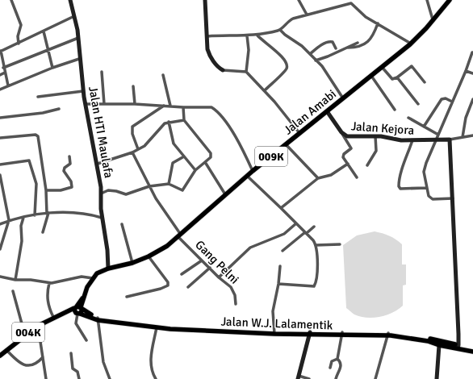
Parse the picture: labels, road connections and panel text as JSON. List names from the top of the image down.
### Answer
{
  "streets": {
    "main road": [
      "Jalan Amabi",
      "009K",
      "Jalan W.J. Lalamentik",
      "004K"
    ],
    "street": ["Jalan Kejora", "Jalan HTI Maulafa", "Gang Pelni"]
  },
  "crossings": [
    ["Jalan Amabi", "Jalan Kejora"],
    ["Jalan Amabi", "Jalan HTI Maulafa"],
    ["Jalan Amabi", "Gang Pelni"],
    ["Jalan Amabi", "004K"]
  ]
}
